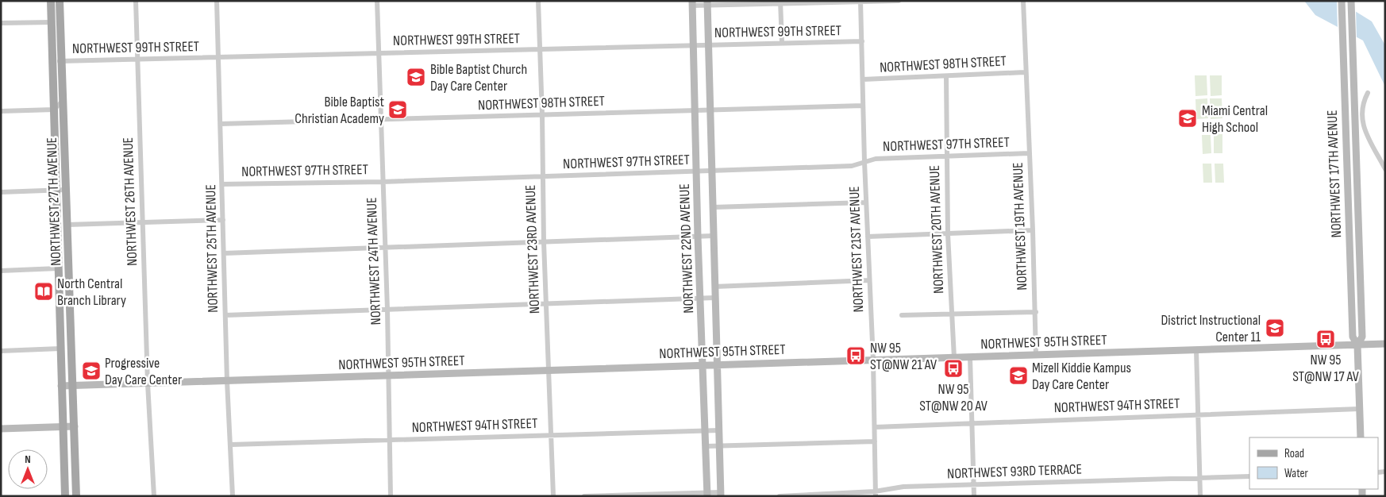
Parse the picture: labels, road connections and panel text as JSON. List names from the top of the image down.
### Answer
{
  "streets": {
    "main road": [
      "NORTHWEST 17TH AVENUE",
      "NORTHWEST 27TH AVENUE",
      "NORTHWEST 22ND AVENUE",
      "NORTHWEST 95TH STREET"
    ],
    "street": [
      "NORTHWEST 99TH STREET",
      "NORTHWEST 98TH STREET",
      "NORTHWEST 97TH STREET",
      "NORTHWEST 26TH AVENUE",
      "NORTHWEST 19TH AVENUE",
      "NORTHWEST 20TH AVENUE",
      "NORTHWEST 25TH AVENUE",
      "NORTHWEST 23RD AVENUE",
      "NORTHWEST 21ST AVENUE",
      "NORTHWEST 24TH AVENUE",
      "NORTHWEST 94TH STREET",
      "NORTHWEST 93RD TERRACE"
    ]
  },
  "crossings": [
    ["NORTHWEST 99TH STREET", "NORTHWEST 27TH AVENUE"],
    ["NORTHWEST 99TH STREET", "NORTHWEST 26TH AVENUE"],
    ["NORTHWEST 99TH STREET", "NORTHWEST 25TH AVENUE"],
    ["NORTHWEST 99TH STREET", "NORTHWEST 22ND AVENUE"],
    ["NORTHWEST 99TH STREET", "NORTHWEST 23RD AVENUE"],
    ["NORTHWEST 99TH STREET", "NORTHWEST 21ST AVENUE"],
    ["NORTHWEST 99TH STREET", "NORTHWEST 24TH AVENUE"],
    ["NORTHWEST 98TH STREET", "NORTHWEST 19TH AVENUE"],
    ["NORTHWEST 98TH STREET", "NORTHWEST 20TH AVENUE"],
    ["NORTHWEST 98TH STREET", "NORTHWEST 25TH AVENUE"],
    ["NORTHWEST 98TH STREET", "NORTHWEST 22ND AVENUE"],
    ["NORTHWEST 98TH STREET", "NORTHWEST 23RD AVENUE"],
    ["NORTHWEST 98TH STREET", "NORTHWEST 21ST AVENUE"],
    ["NORTHWEST 98TH STREET", "NORTHWEST 24TH AVENUE"],
    ["NORTHWEST 97TH STREET", "NORTHWEST 19TH AVENUE"],
    ["NORTHWEST 97TH STREET", "NORTHWEST 20TH AVENUE"],
    ["NORTHWEST 97TH STREET", "NORTHWEST 25TH AVENUE"],
    ["NORTHWEST 97TH STREET", "NORTHWEST 22ND AVENUE"],
    ["NORTHWEST 97TH STREET", "NORTHWEST 23RD AVENUE"],
    ["NORTHWEST 97TH STREET", "NORTHWEST 21ST AVENUE"],
    ["NORTHWEST 97TH STREET", "NORTHWEST 24TH AVENUE"],
    ["NORTHWEST 17TH AVENUE", "NORTHWEST 95TH STREET"],
    ["NORTHWEST 17TH AVENUE", "NORTHWEST 94TH STREET"],
    ["NORTHWEST 27TH AVENUE", "NORTHWEST 95TH STREET"],
    ["NORTHWEST 26TH AVENUE", "NORTHWEST 95TH STREET"],
    ["NORTHWEST 19TH AVENUE", "NORTHWEST 95TH STREET"],
    ["NORTHWEST 20TH AVENUE", "NORTHWEST 95TH STREET"],
    ["NORTHWEST 25TH AVENUE", "NORTHWEST 95TH STREET"],
    ["NORTHWEST 25TH AVENUE", "NORTHWEST 94TH STREET"],
    ["NORTHWEST 22ND AVENUE", "NORTHWEST 95TH STREET"],
    ["NORTHWEST 22ND AVENUE", "NORTHWEST 94TH STREET"],
    ["NORTHWEST 23RD AVENUE", "NORTHWEST 95TH STREET"],
    ["NORTHWEST 23RD AVENUE", "NORTHWEST 94TH STREET"],
    ["NORTHWEST 21ST AVENUE", "NORTHWEST 95TH STREET"],
    ["NORTHWEST 21ST AVENUE", "NORTHWEST 94TH STREET"],
    ["NORTHWEST 21ST AVENUE", "NORTHWEST 93RD TERRACE"],
    ["NORTHWEST 24TH AVENUE", "NORTHWEST 95TH STREET"],
    ["NORTHWEST 24TH AVENUE", "NORTHWEST 94TH STREET"]
  ],
  "places": {
    "school or university": [
      "Bible Baptist Church Day Care Center",
      "Bible Baptist Christian Academy",
      "Miami Central High School",
      "District Instructional Center 11",
      "Progressive Day Care Center",
      "Mizell Kiddie Kampus Day Care Center"
    ],
    "library": ["North Central Branch Library"],
    "bus stop": ["NW 95 ST@NW 17 AV", "NW 95 ST@NW 21 AV", "NW 95 ST@NW 20 AV"]
  },
  "legend": ["Road", "Water"],
  "north": "top"
}
